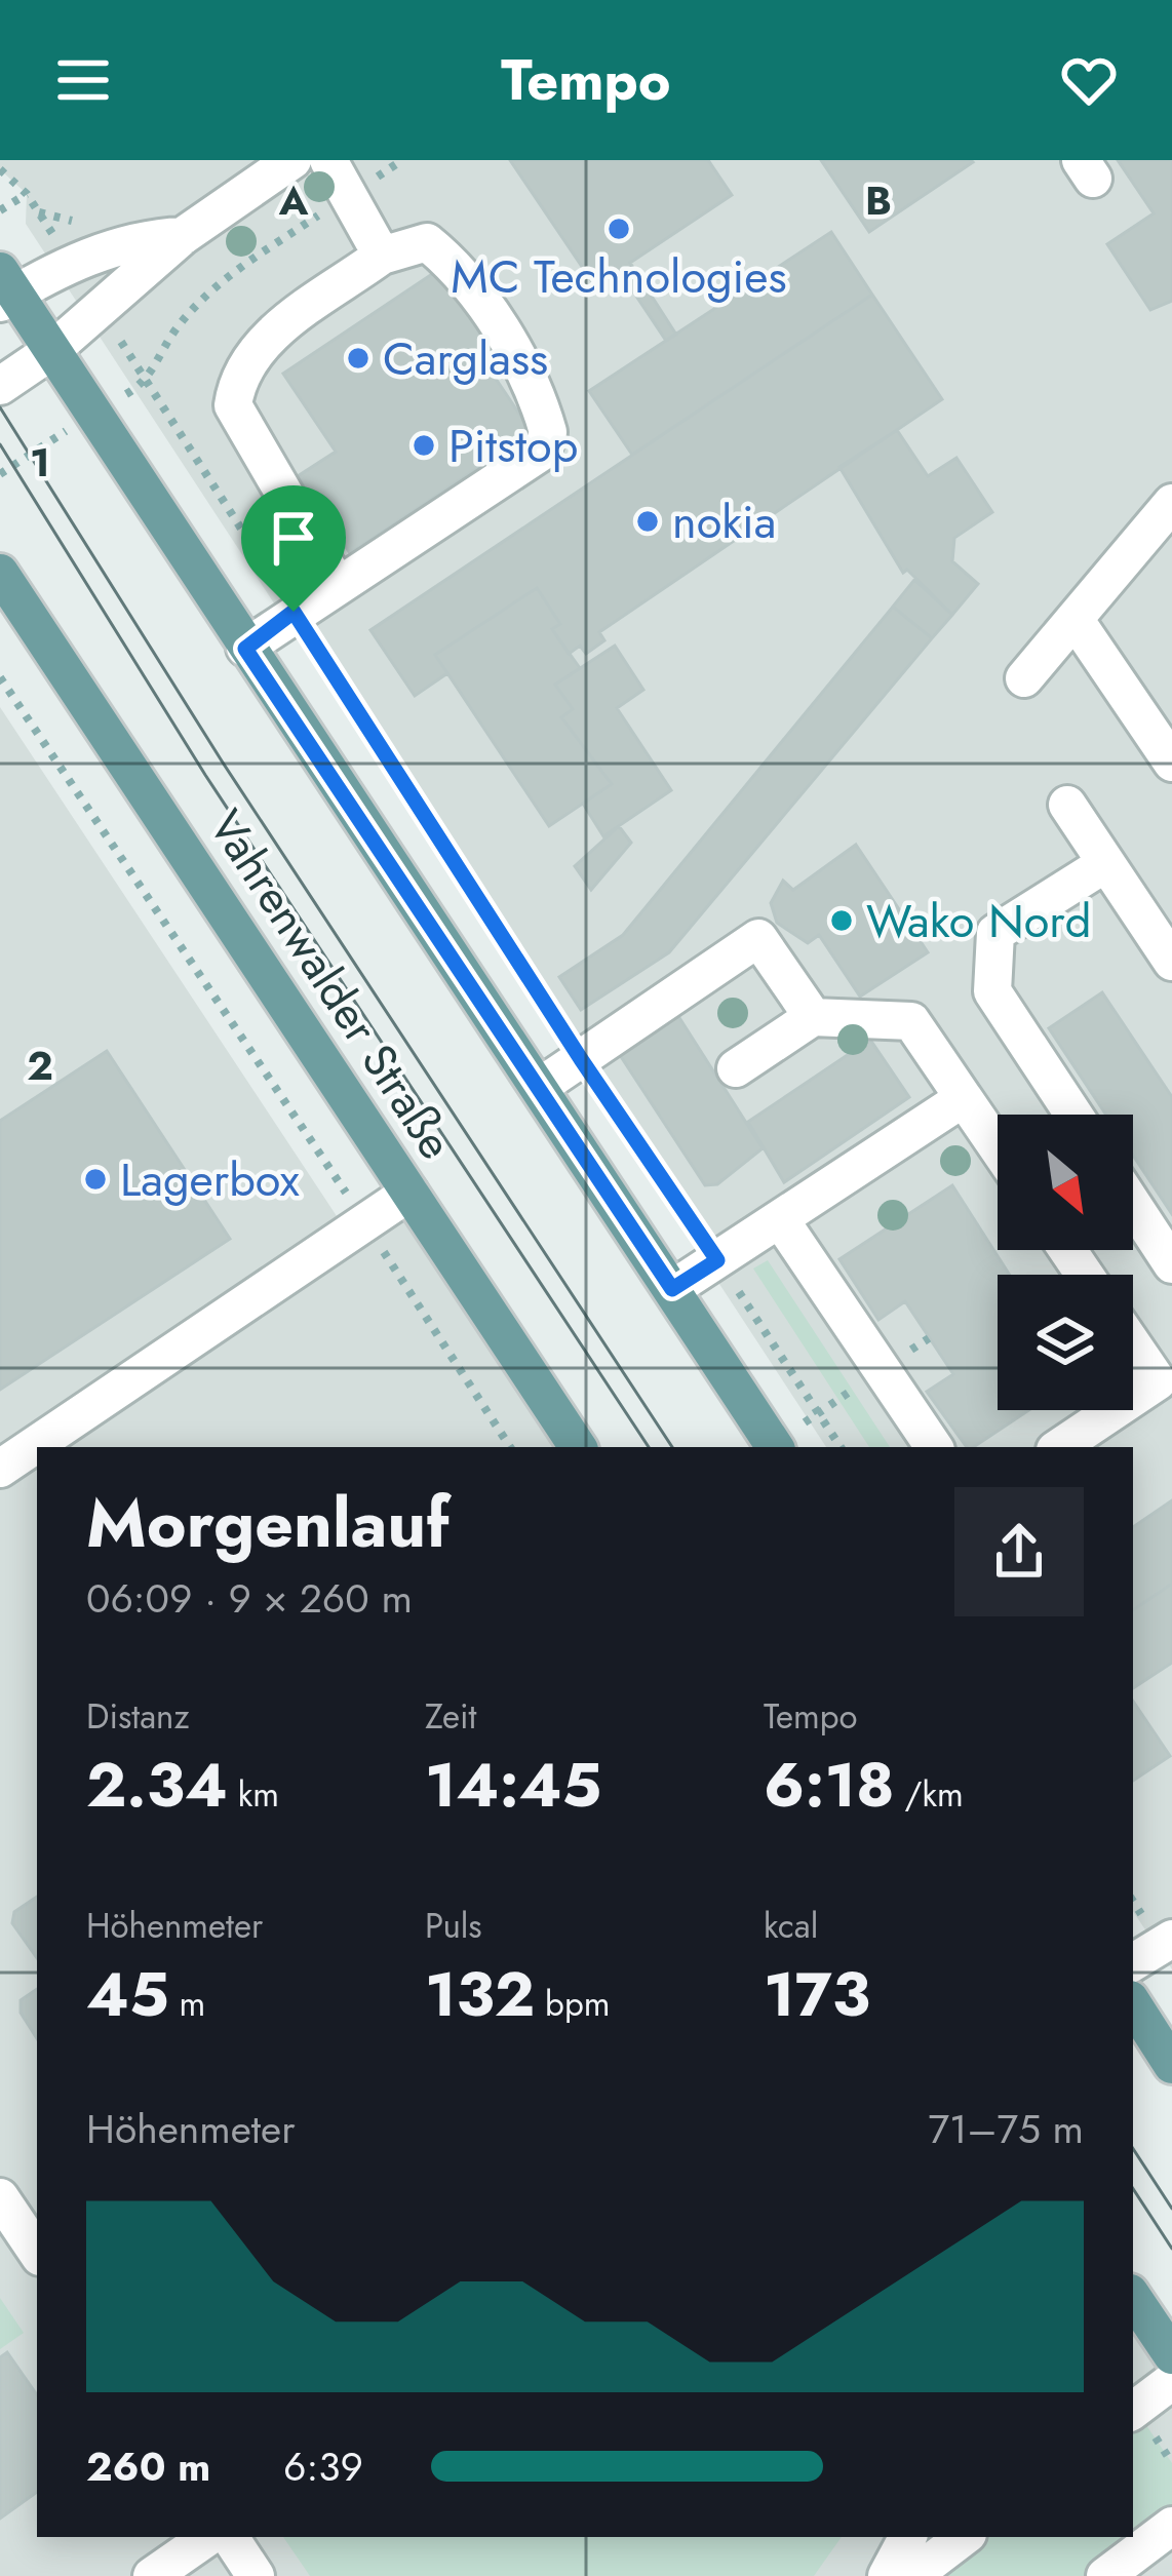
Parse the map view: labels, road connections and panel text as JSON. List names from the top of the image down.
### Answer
{
  "streets": {
    "main road": ["Vahrenwalder Straße"]
  },
  "places": [
    "MC Technologies",
    "Carglass",
    "Pitstop",
    "nokia",
    "Wako Nord",
    "Lagerbox"
  ],
  "north": "bottom right",
  "page": {
    "header": "Tempo",
    "heading": ["Morgenlauf", "06:09 · 9 × 260 m"],
    "stats": [
      ["Distanz", "2.34 km"],
      ["Zeit", "14:45"],
      ["Tempo", "6:18 /km"],
      ["Höhenmeter", "45 m"],
      ["Puls", "132 bpm"],
      ["kcal", "173"]
    ],
    "chart": ["Höhenmeter", "71–75 m"],
    "list": [
      {
        "name": "260 m",
        "note": "6:39"
      }
    ]
  },
  "grid": {
    "columns": ["A", "B"],
    "rows": ["1", "2"]
  }
}
